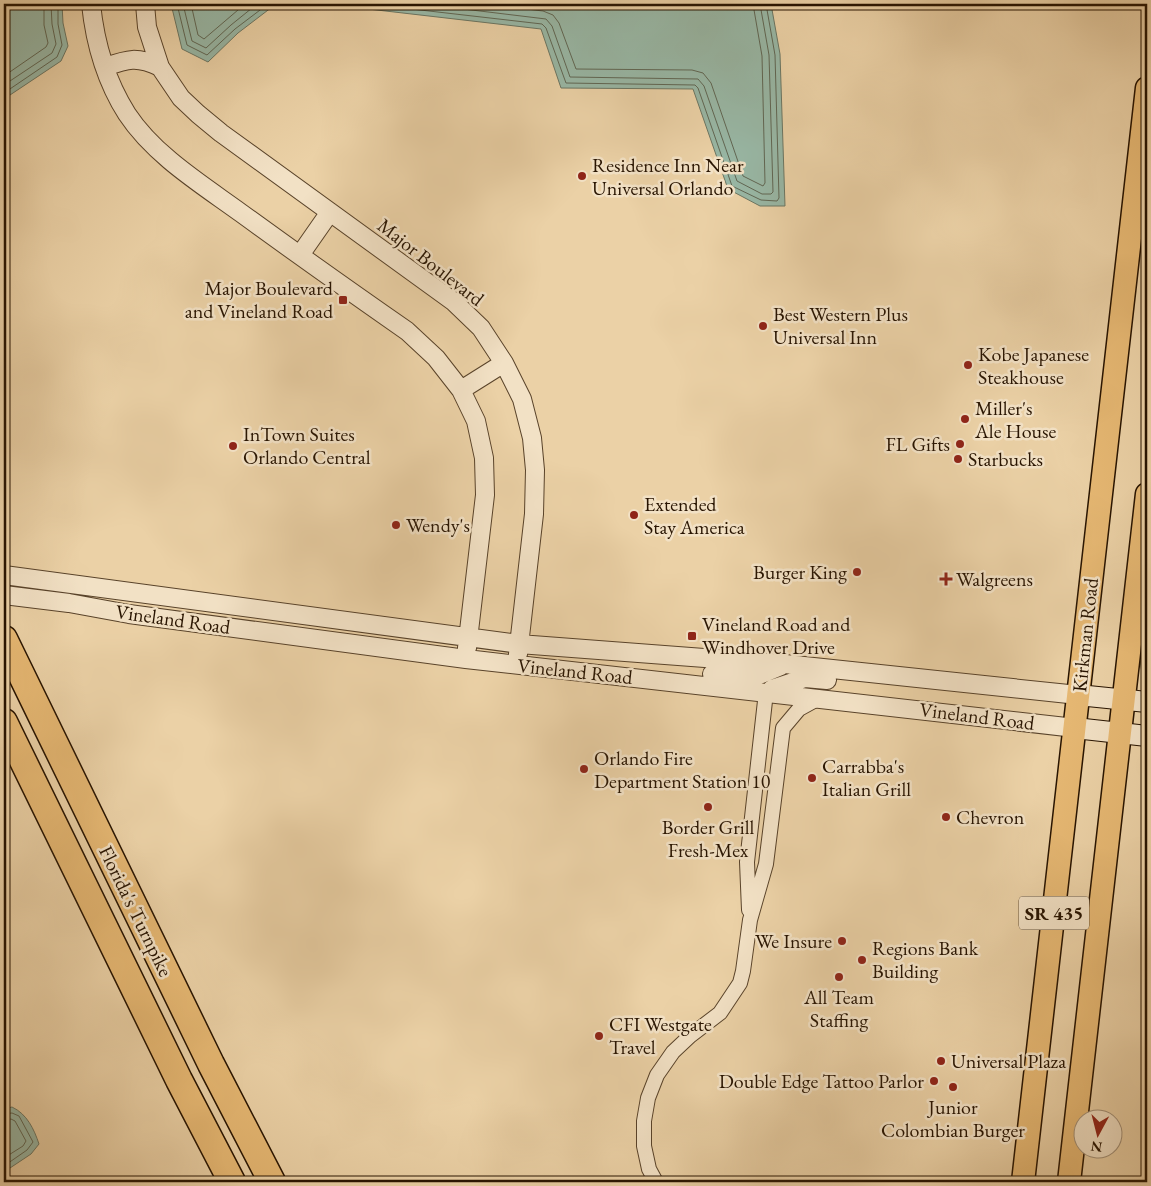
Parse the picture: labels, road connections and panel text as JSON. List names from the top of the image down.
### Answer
{
  "streets": {
    "highway": ["Florida's Turnpike"],
    "main road": ["Vineland Road", "Kirkman Road", "SR 435"],
    "street": ["Major Boulevard"]
  },
  "crossings": [
    ["Major Boulevard", "Vineland Road"],
    ["Vineland Road", "Kirkman Road"],
    ["Vineland Road", "SR 435"]
  ],
  "places": {
    "other": [
      "Residence Inn Near Universal Orlando",
      "Best Western Plus Universal Inn",
      "Kobe Japanese Steakhouse",
      "Miller's Ale House",
      "FL Gifts",
      "InTown Suites Orlando Central",
      "Starbucks",
      "Extended Stay America",
      "Wendy's",
      "Burger King",
      "Orlando Fire Department Station 10",
      "Carrabba's Italian Grill",
      "Border Grill Fresh-Mex",
      "Chevron",
      "We Insure",
      "Regions Bank Building",
      "All Team Staffing",
      "CFI Westgate Travel",
      "Universal Plaza",
      "Double Edge Tattoo Parlor",
      "Junior Colombian Burger"
    ],
    "transit": ["Major Boulevard and Vineland Road", "Vineland Road and Windhover Drive"],
    "health": ["Walgreens"]
  },
  "north": "bottom"
}
